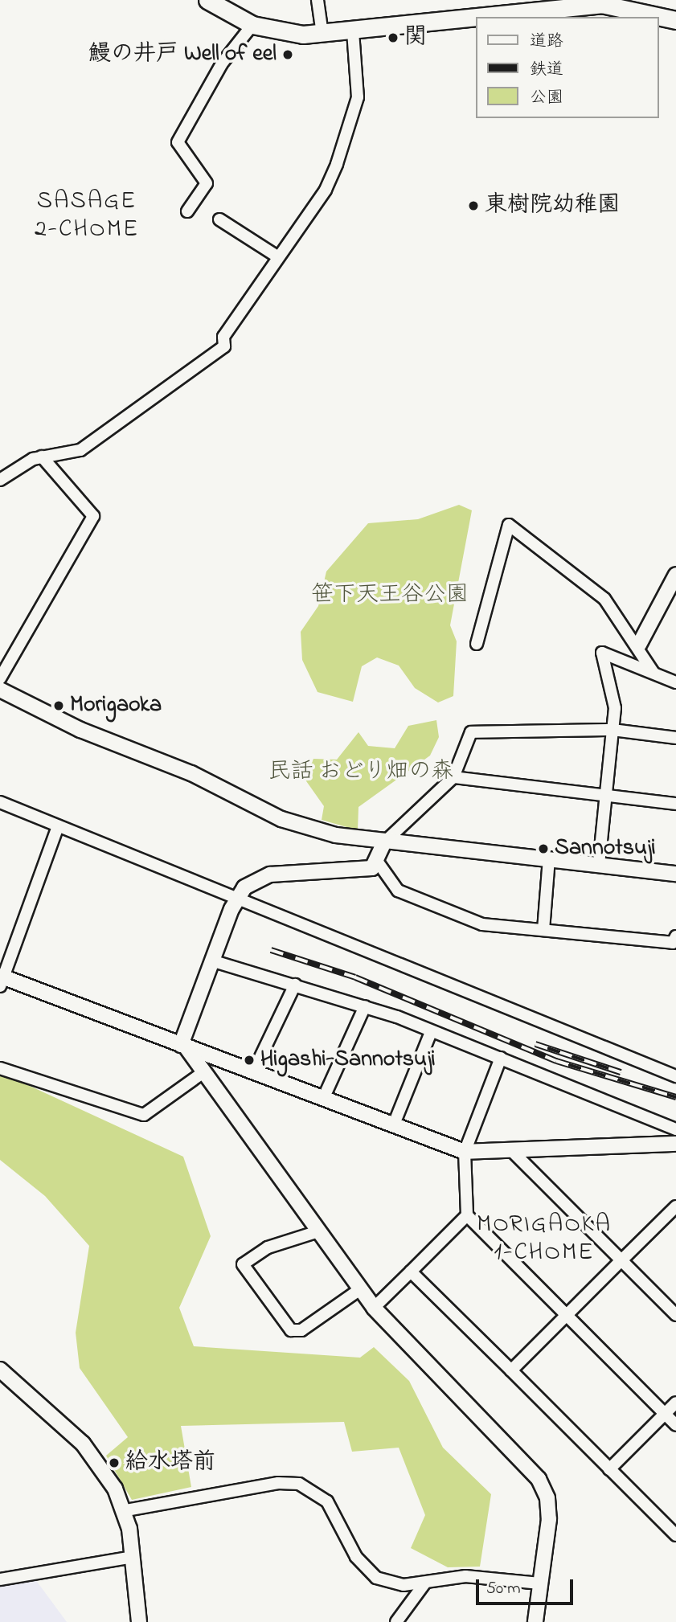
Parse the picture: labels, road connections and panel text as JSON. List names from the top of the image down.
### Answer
{
  "districts": ["SASAGE 2-CHOME", "MORIGAOKA 1-CHOME"],
  "parks": ["笹下天王谷公園", "民話 おどり畑の森"],
  "places": [
    "関",
    "鰻の井戸 Well of eel",
    "東樹院幼稚園",
    "Morigaoka",
    "Sannotsuji",
    "Higashi-Sannotsuji",
    "給水塔前"
  ],
  "legend": ["道路", "鉄道", "公園"],
  "scale_bar": "50 m"
}
